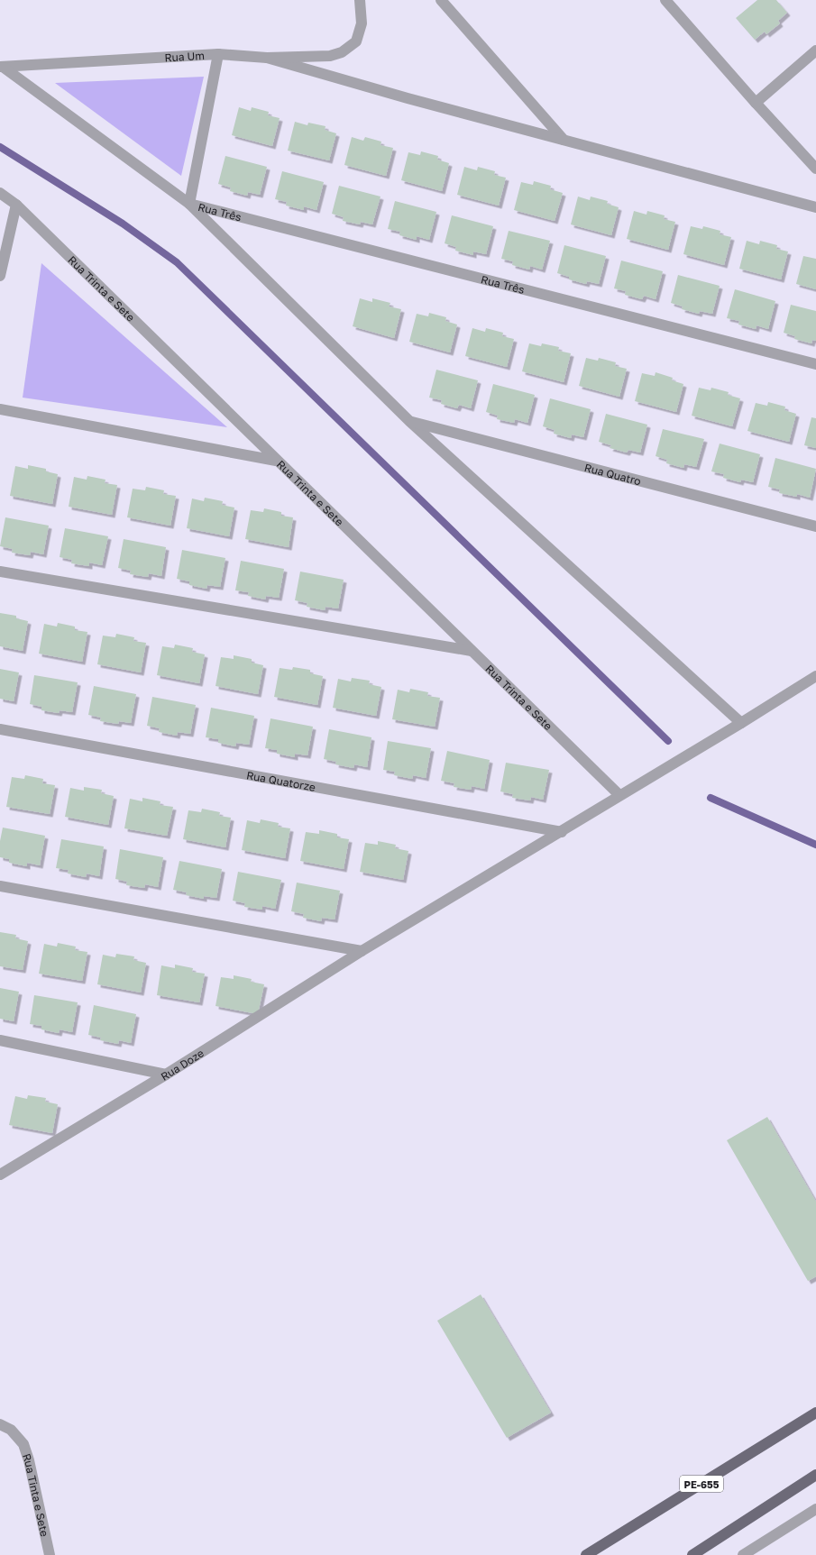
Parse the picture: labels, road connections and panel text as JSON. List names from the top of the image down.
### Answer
{
  "streets": {
    "main road": ["PE-655"],
    "street": [
      "Rua Um",
      "Rua Três",
      "Rua Trinta e Sete",
      "Rua Quatro",
      "Rua Quatorze",
      "Rua Doze",
      "Rua Tinta e Sete"
    ]
  },
  "crossings": [
    ["Rua Trinta e Sete", "Rua Doze"],
    ["Rua Quatorze", "Rua Doze"]
  ]
}
